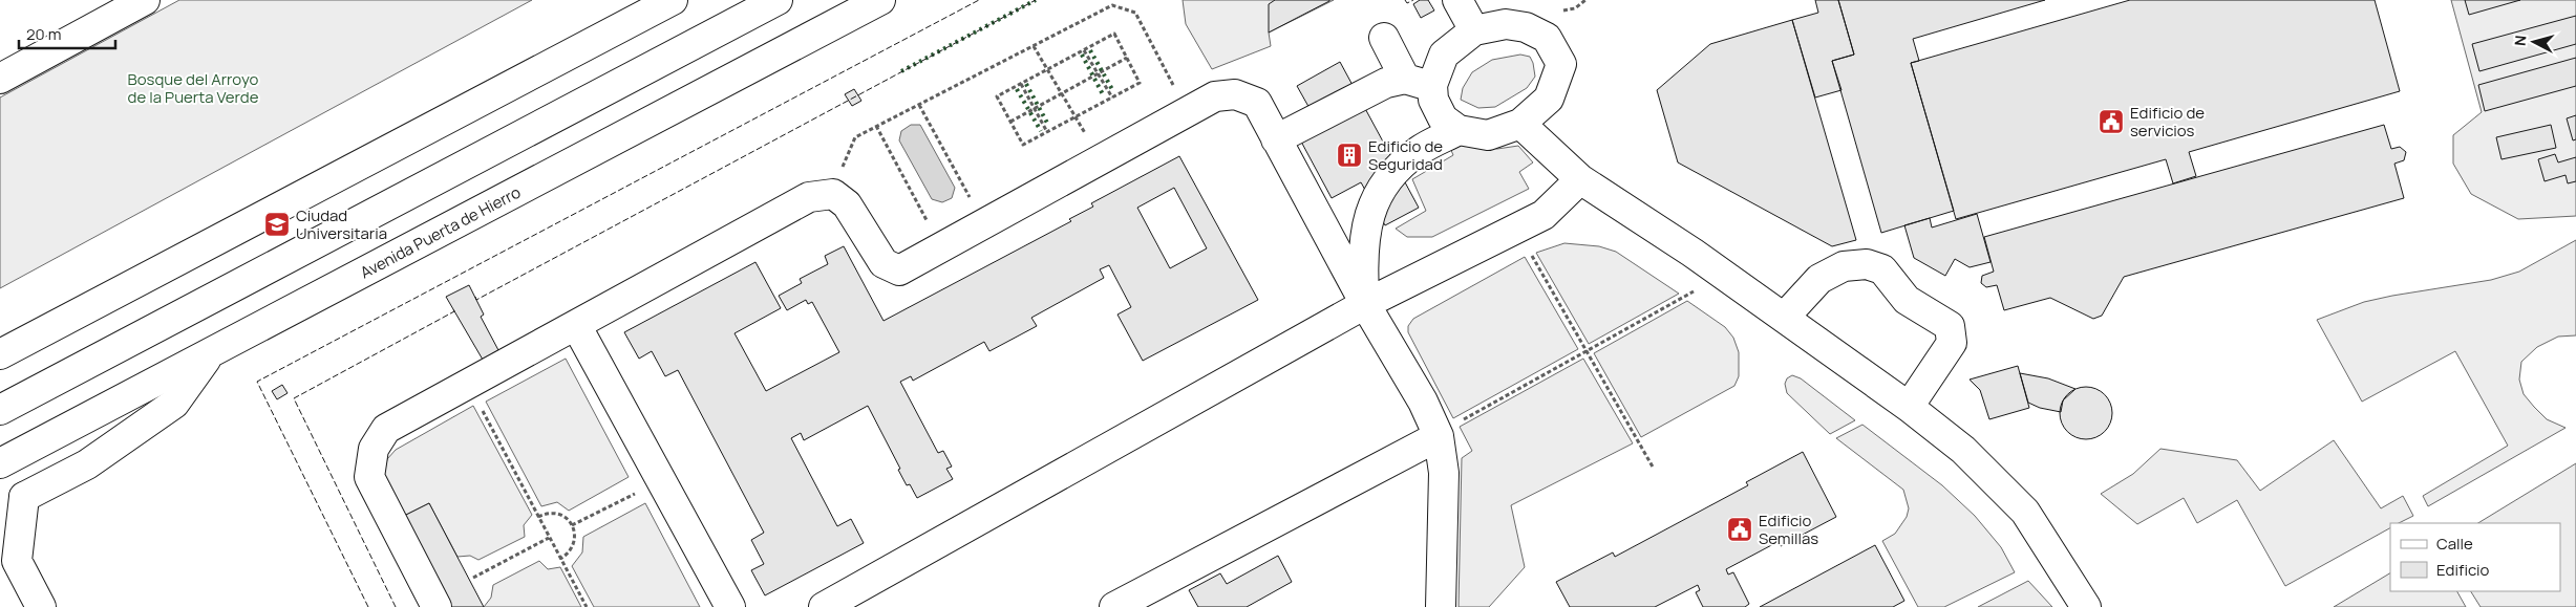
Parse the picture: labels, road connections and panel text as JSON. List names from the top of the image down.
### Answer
{
  "streets": {
    "main road": ["Avenida Puerta de Hierro"]
  },
  "parks": ["Bosque del Arroyo de la Puerta Verde"],
  "places": {
    "public building": ["Edificio de servicios", "Edificio Semillas"],
    "building": ["Edificio de Seguridad"],
    "school or university": ["Ciudad Universitaria"]
  },
  "legend": ["Calle", "Edificio"],
  "scale_bar": "20 m",
  "north": "left"
}
